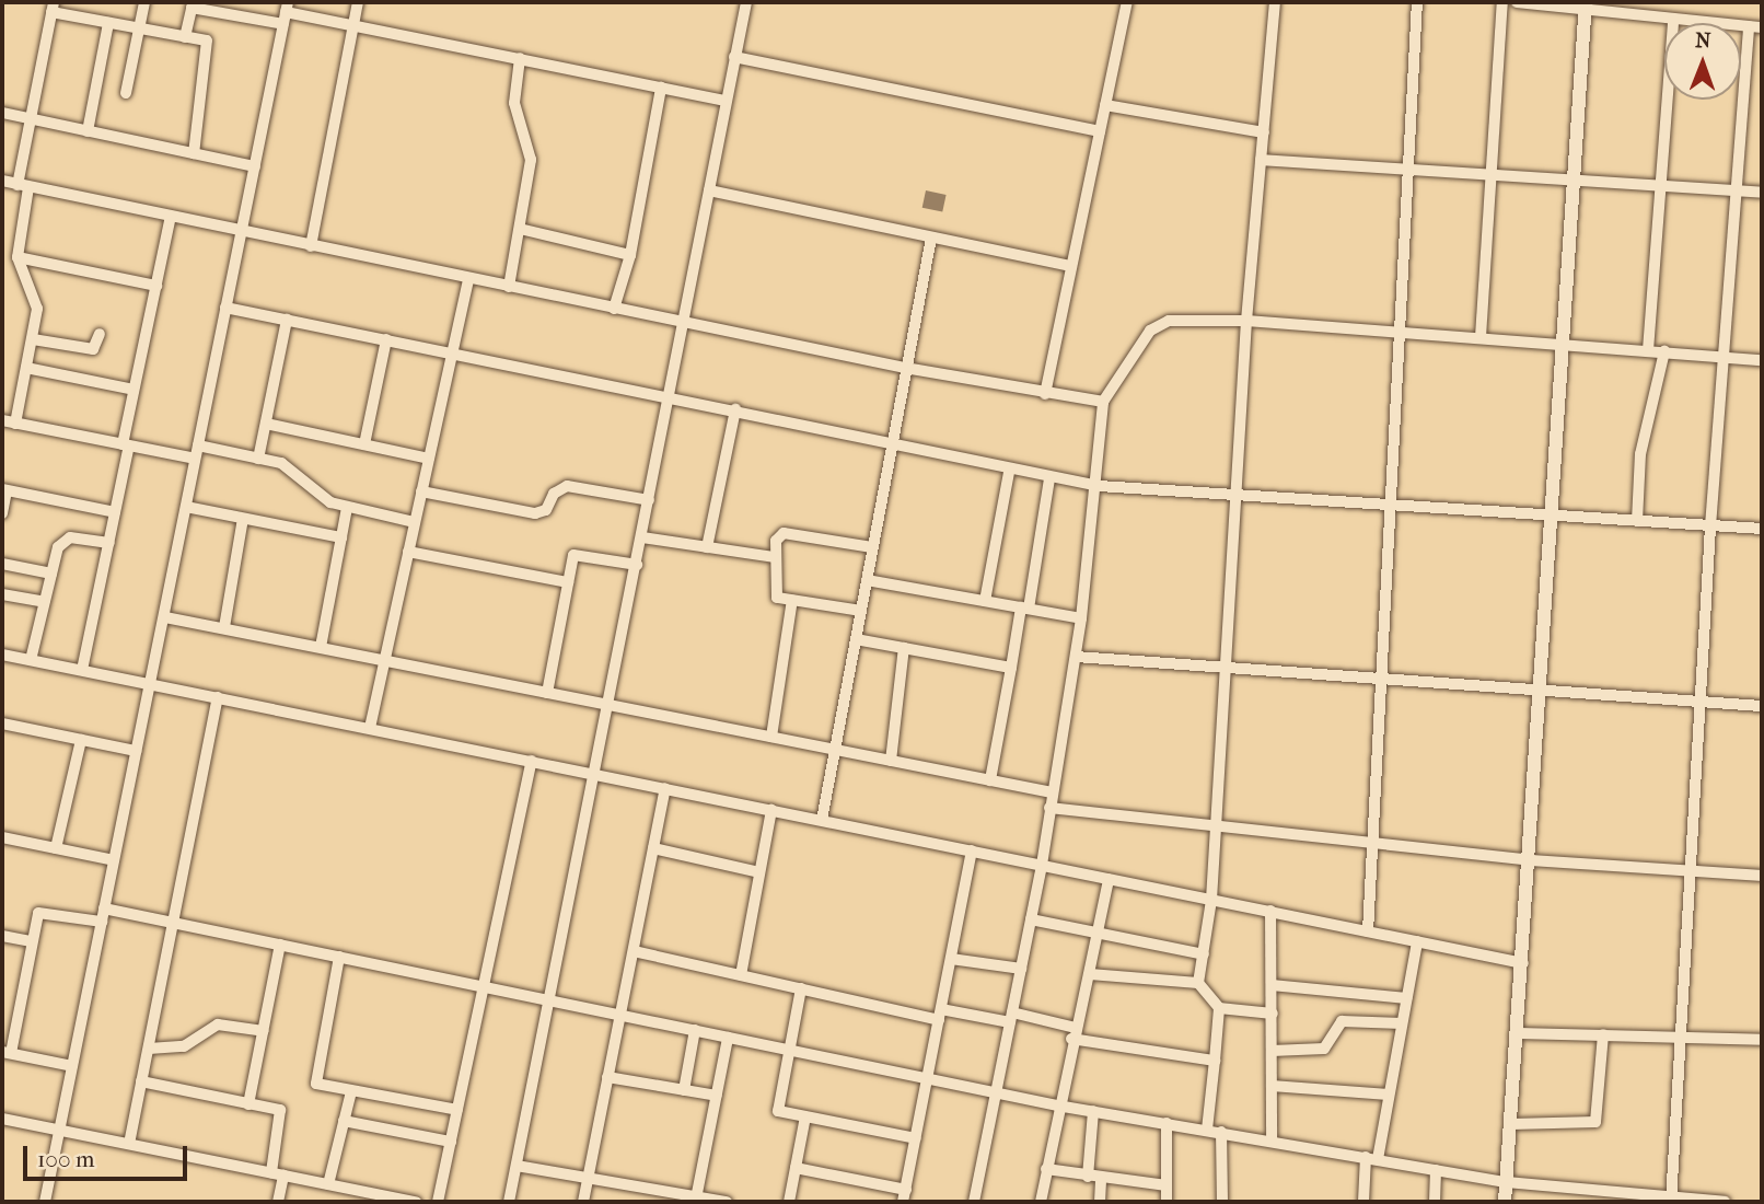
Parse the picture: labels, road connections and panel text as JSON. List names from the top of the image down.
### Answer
{
  "scale_bar": "100 m",
  "north": "top"
}
